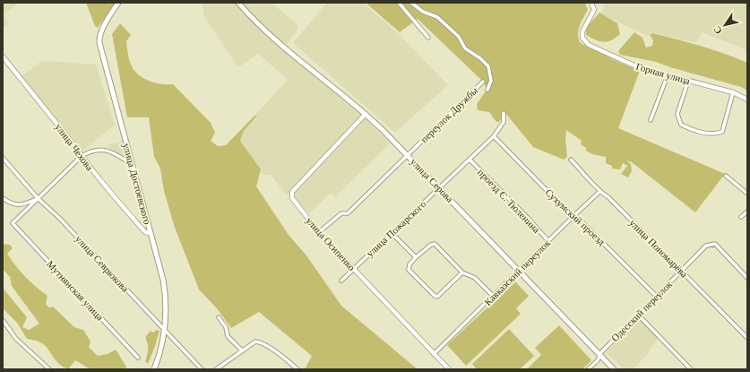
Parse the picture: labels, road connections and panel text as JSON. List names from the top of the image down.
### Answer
{
  "streets": {
    "main road": ["улица Серова", "улица Достоевского"],
    "street": [
      "Горная улица",
      "переулок Дружбы",
      "улица Чехова",
      "проезд С. Тюленина",
      "Сухумский проезд",
      "улица Пожарского",
      "улица Осипенко",
      "улица Пономарёва",
      "улица Севрюкова",
      "Кавказский переулок",
      "Мутнянская улица",
      "Одесский переулок"
    ]
  },
  "crossings": [
    ["переулок Дружбы", "улица Серова"],
    ["переулок Дружбы", "улица Осипенко"],
    ["улица Чехова", "улица Достоевского"],
    ["улица Серова", "улица Пожарского"],
    ["улица Серова", "улица Осипенко"],
    ["улица Серова", "Кавказский переулок"],
    ["улица Серова", "Одесский переулок"],
    ["улица Достоевского", "улица Севрюкова"],
    ["проезд С. Тюленина", "улица Пожарского"],
    ["проезд С. Тюленина", "Кавказский переулок"],
    ["Сухумский проезд", "улица Пожарского"],
    ["Сухумский проезд", "Кавказский переулок"],
    ["Сухумский проезд", "Одесский переулок"],
    ["улица Пожарского", "улица Осипенко"],
    ["улица Осипенко", "Кавказский переулок"],
    ["улица Пономарёва", "Кавказский переулок"],
    ["улица Пономарёва", "Одесский переулок"],
    ["улица Севрюкова", "Мутнянская улица"]
  ],
  "north": "bottom left"
}
